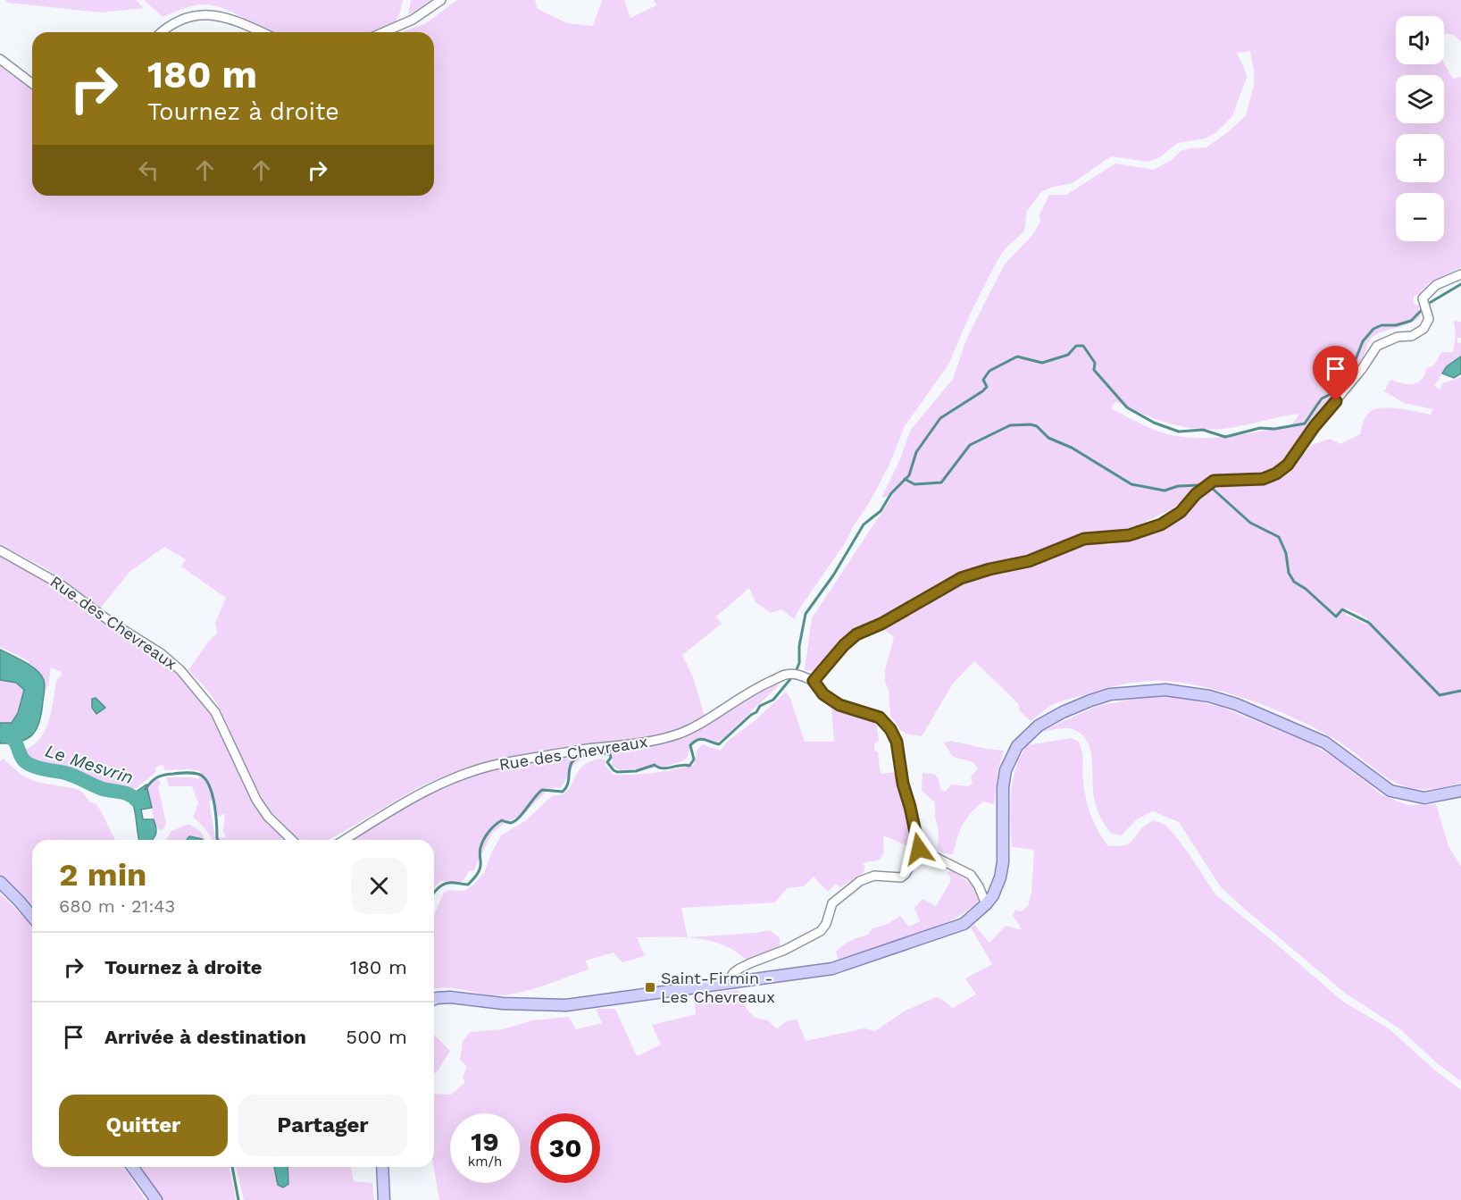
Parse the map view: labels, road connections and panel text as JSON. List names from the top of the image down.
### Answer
{
  "streets": {
    "street": ["Rue des Chevreaux"]
  },
  "water": ["Le Mesvrin"],
  "places": {
    "transit": ["Saint-Firmin - Les Chevreaux"]
  },
  "page": {
    "map_buttons": ["+", "−"],
    "turn": ["180 m", "Tournez à droite"],
    "heading": ["2 min", "680 m · 21:43"],
    "list": [
      {
        "name": "Tournez à droite",
        "value": "180 m"
      },
      {
        "name": "Arrivée à destination",
        "value": "500 m"
      }
    ],
    "buttons": ["Quitter", "Partager"],
    "speed": "19 km/h",
    "limit": "30"
  }
}
